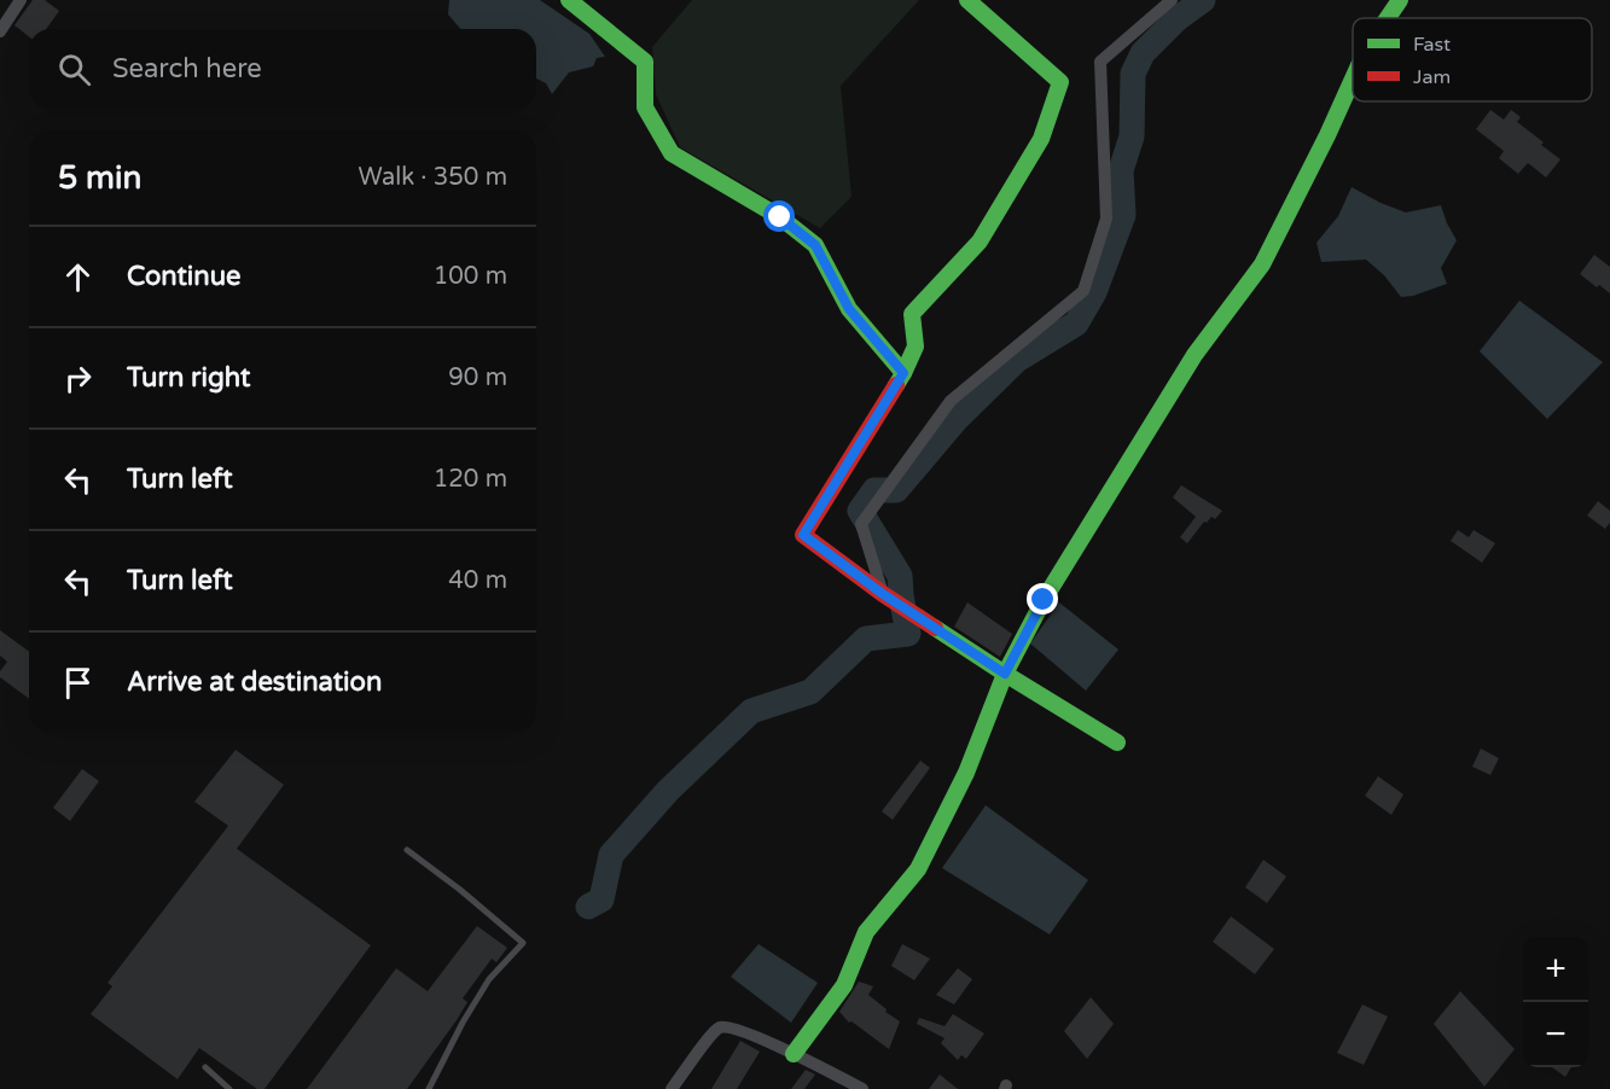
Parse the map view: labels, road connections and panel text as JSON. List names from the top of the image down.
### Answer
{
  "legend": ["Fast", "Jam"],
  "page": {
    "search": "Search here",
    "heading": ["5 min", "Walk · 350 m"],
    "list": [
      ["Continue", "100 m"],
      ["Turn right", "90 m"],
      ["Turn left", "120 m"],
      ["Turn left", "40 m"],
      "Arrive at destination"
    ],
    "map_buttons": ["+", "−"]
  }
}
